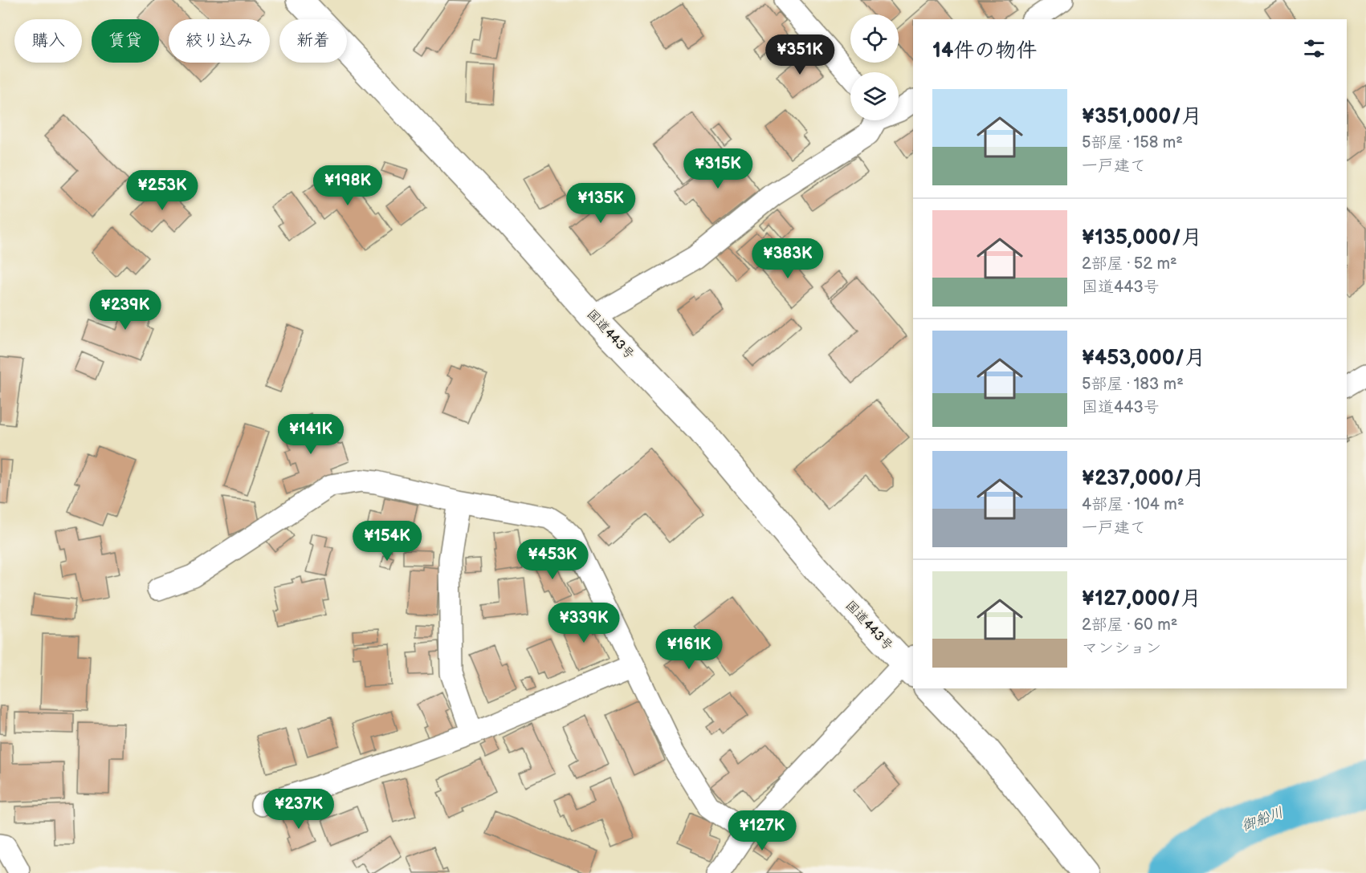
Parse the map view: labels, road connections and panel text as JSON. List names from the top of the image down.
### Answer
{
  "streets": {
    "highway": ["国道443号"]
  },
  "water": ["御船川"],
  "page": {
    "chip": [
      "購入",
      "賃貸",
      "絞り込み",
      "新着"
    ],
    "heading": "14件の物件",
    "price": [
      "¥351K",
      "¥315K",
      "¥198K",
      "¥253K",
      "¥135K",
      "¥383K",
      "¥239K",
      "¥141K",
      "¥154K",
      "¥453K",
      "¥339K",
      "¥161K",
      "¥237K",
      "¥127K"
    ],
    "list": [
      {
        "name": "¥351,000/月",
        "note": "5部屋 · 158 m² · 一戸建て"
      },
      {
        "name": "¥135,000/月",
        "note": "2部屋 · 52 m² · 国道443号"
      },
      {
        "name": "¥453,000/月",
        "note": "5部屋 · 183 m² · 国道443号"
      },
      {
        "name": "¥237,000/月",
        "note": "4部屋 · 104 m² · 一戸建て"
      },
      {
        "name": "¥127,000/月",
        "note": "2部屋 · 60 m² · マンション"
      }
    ]
  }
}
